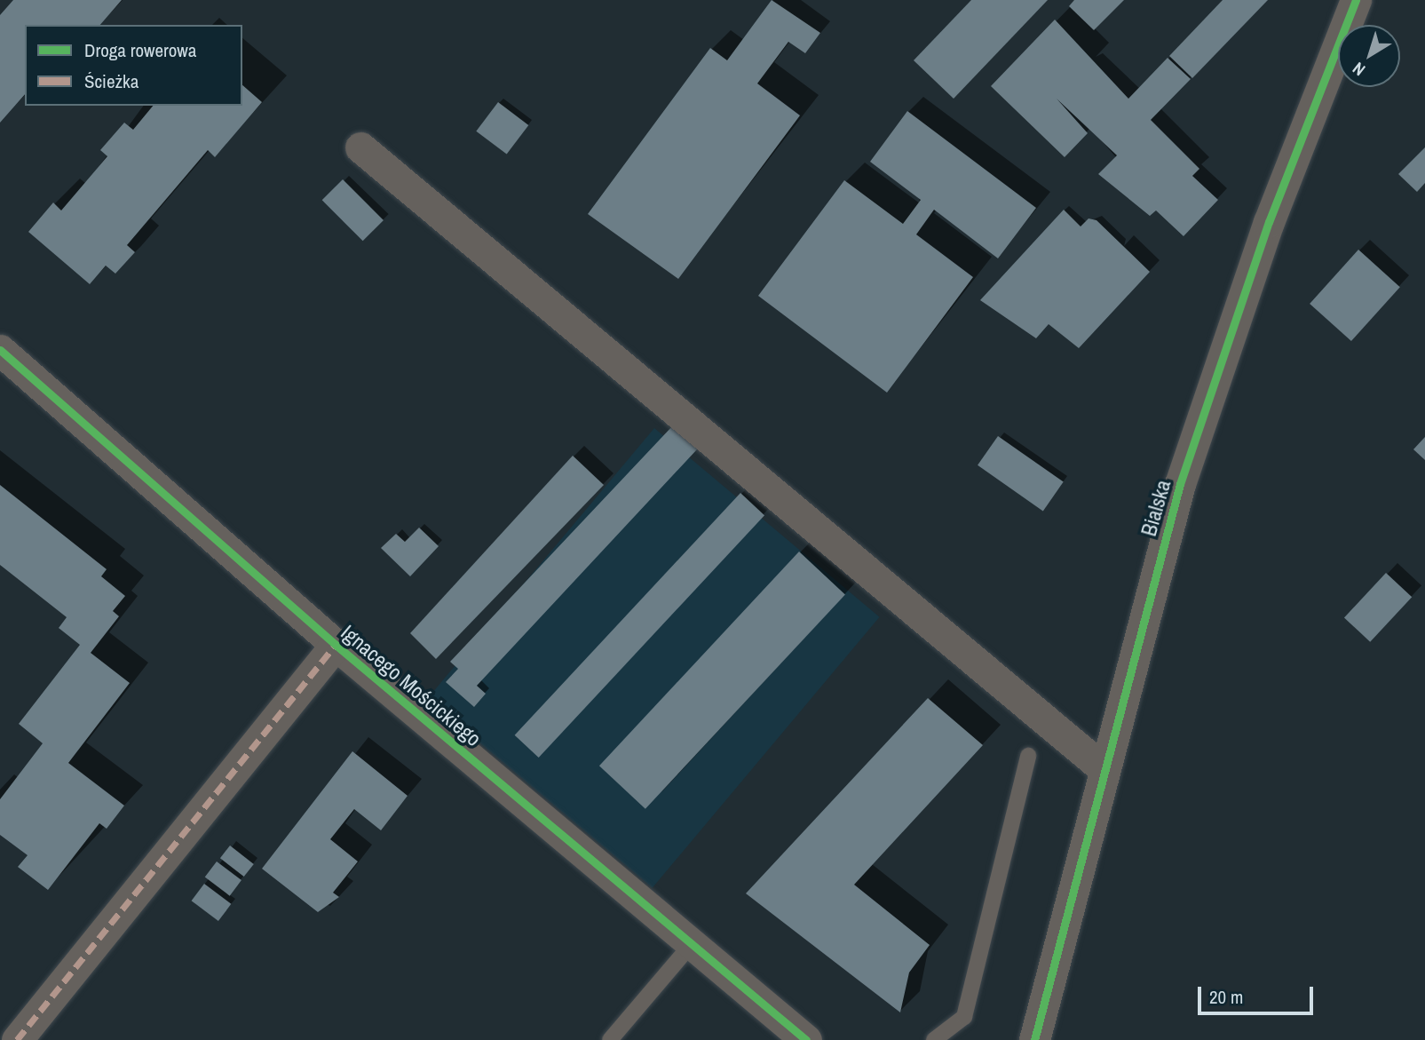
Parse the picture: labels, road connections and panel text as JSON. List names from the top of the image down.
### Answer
{
  "streets": {
    "street": ["Bialska", "Ignacego Mościckiego"]
  },
  "legend": ["Droga rowerowa", "Ścieżka"],
  "scale_bar": "20 m",
  "north": "bottom left"
}
